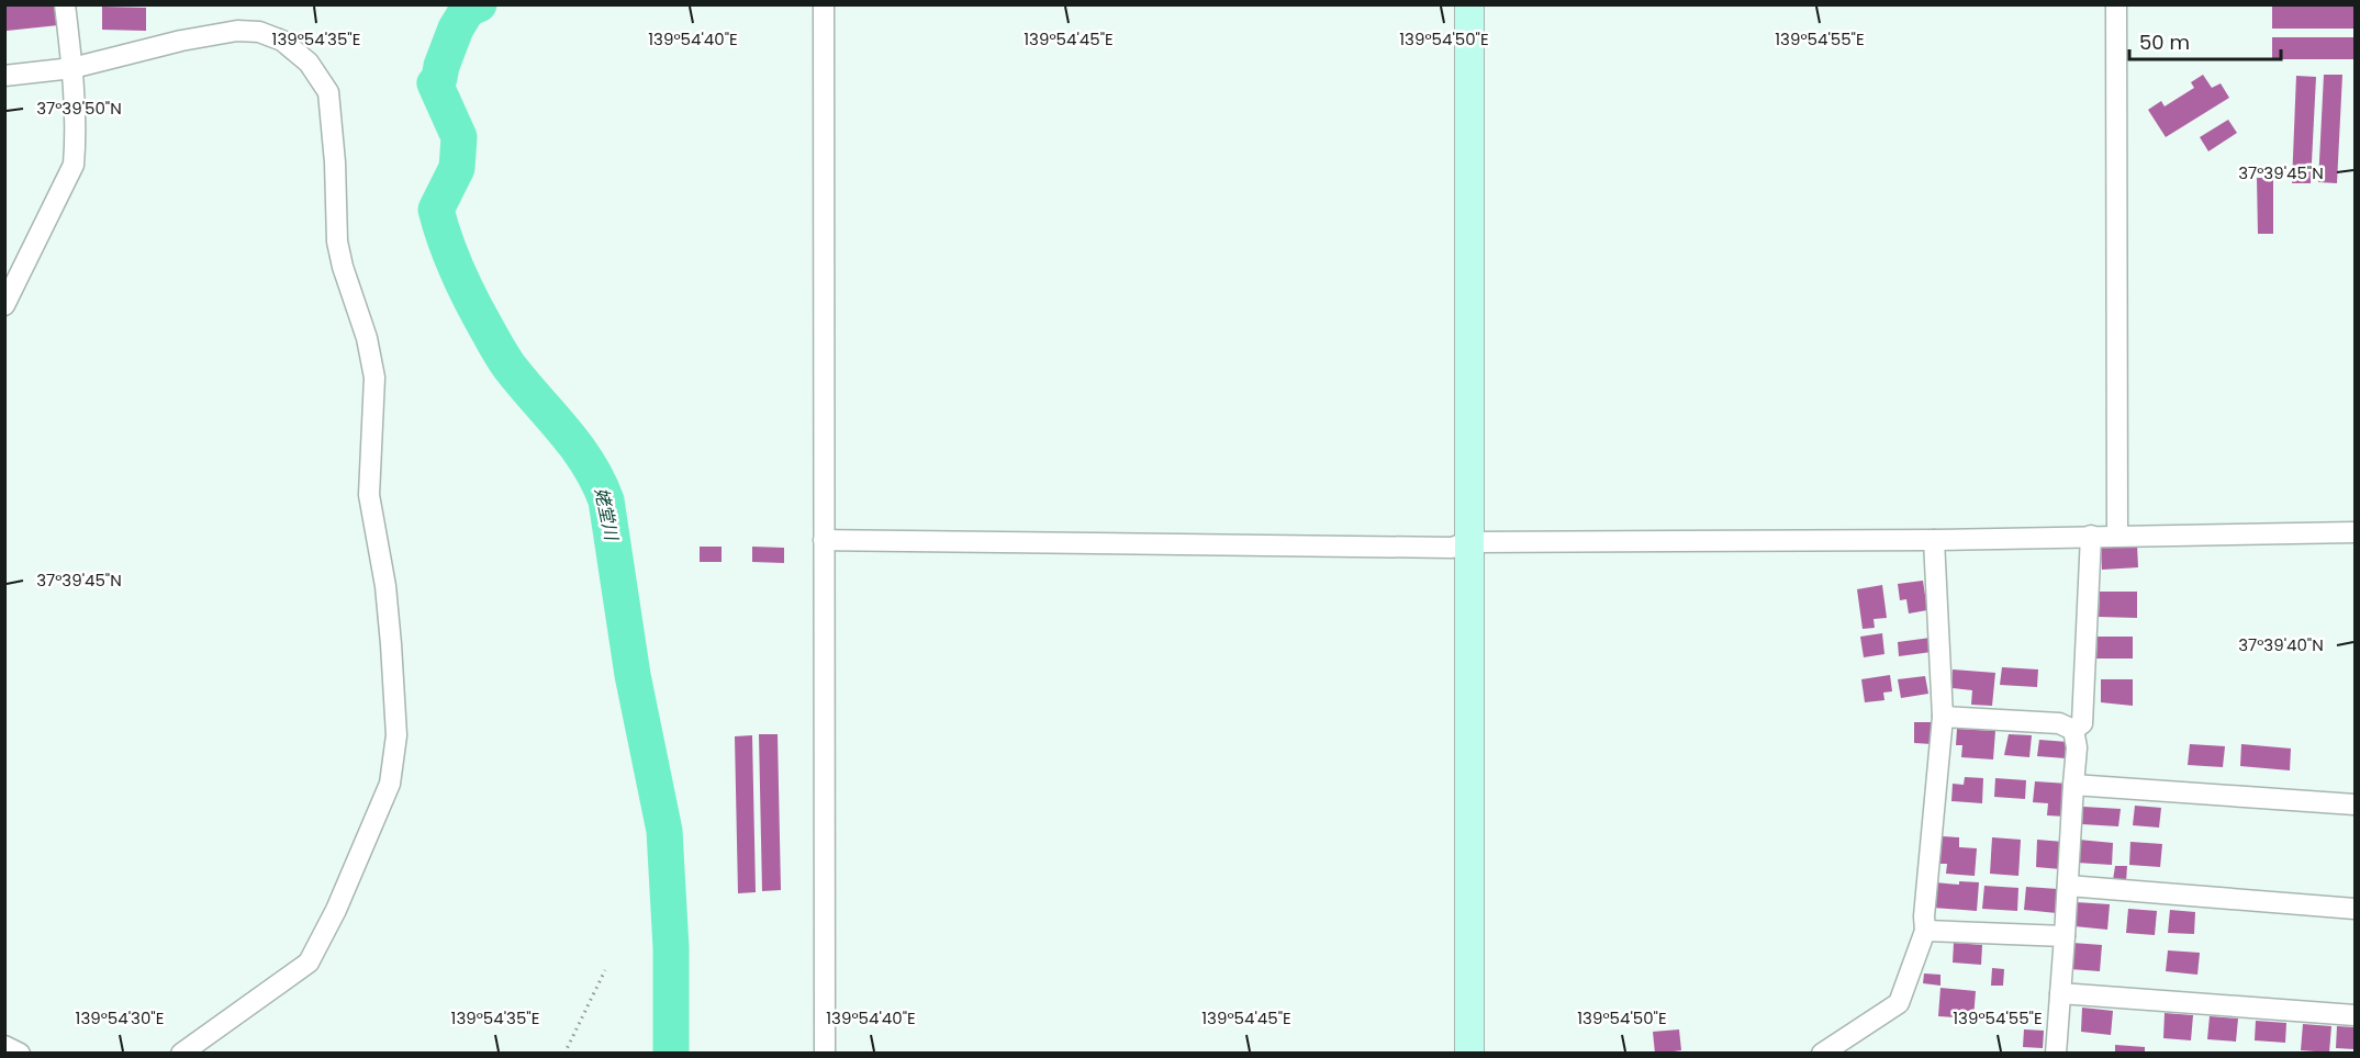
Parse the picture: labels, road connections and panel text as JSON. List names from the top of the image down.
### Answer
{
  "water": ["姥堂川"],
  "scale_bar": "50 m",
  "coordinates": [
    "139°54'35\"E",
    "139°54'45\"E",
    "139°54'50\"E",
    "139°54'55\"E",
    "139°54'40\"E",
    "37°39'50\"N",
    "37°39'45\"N",
    "37°39'40\"N",
    "139°54'30\"E"
  ]
}
